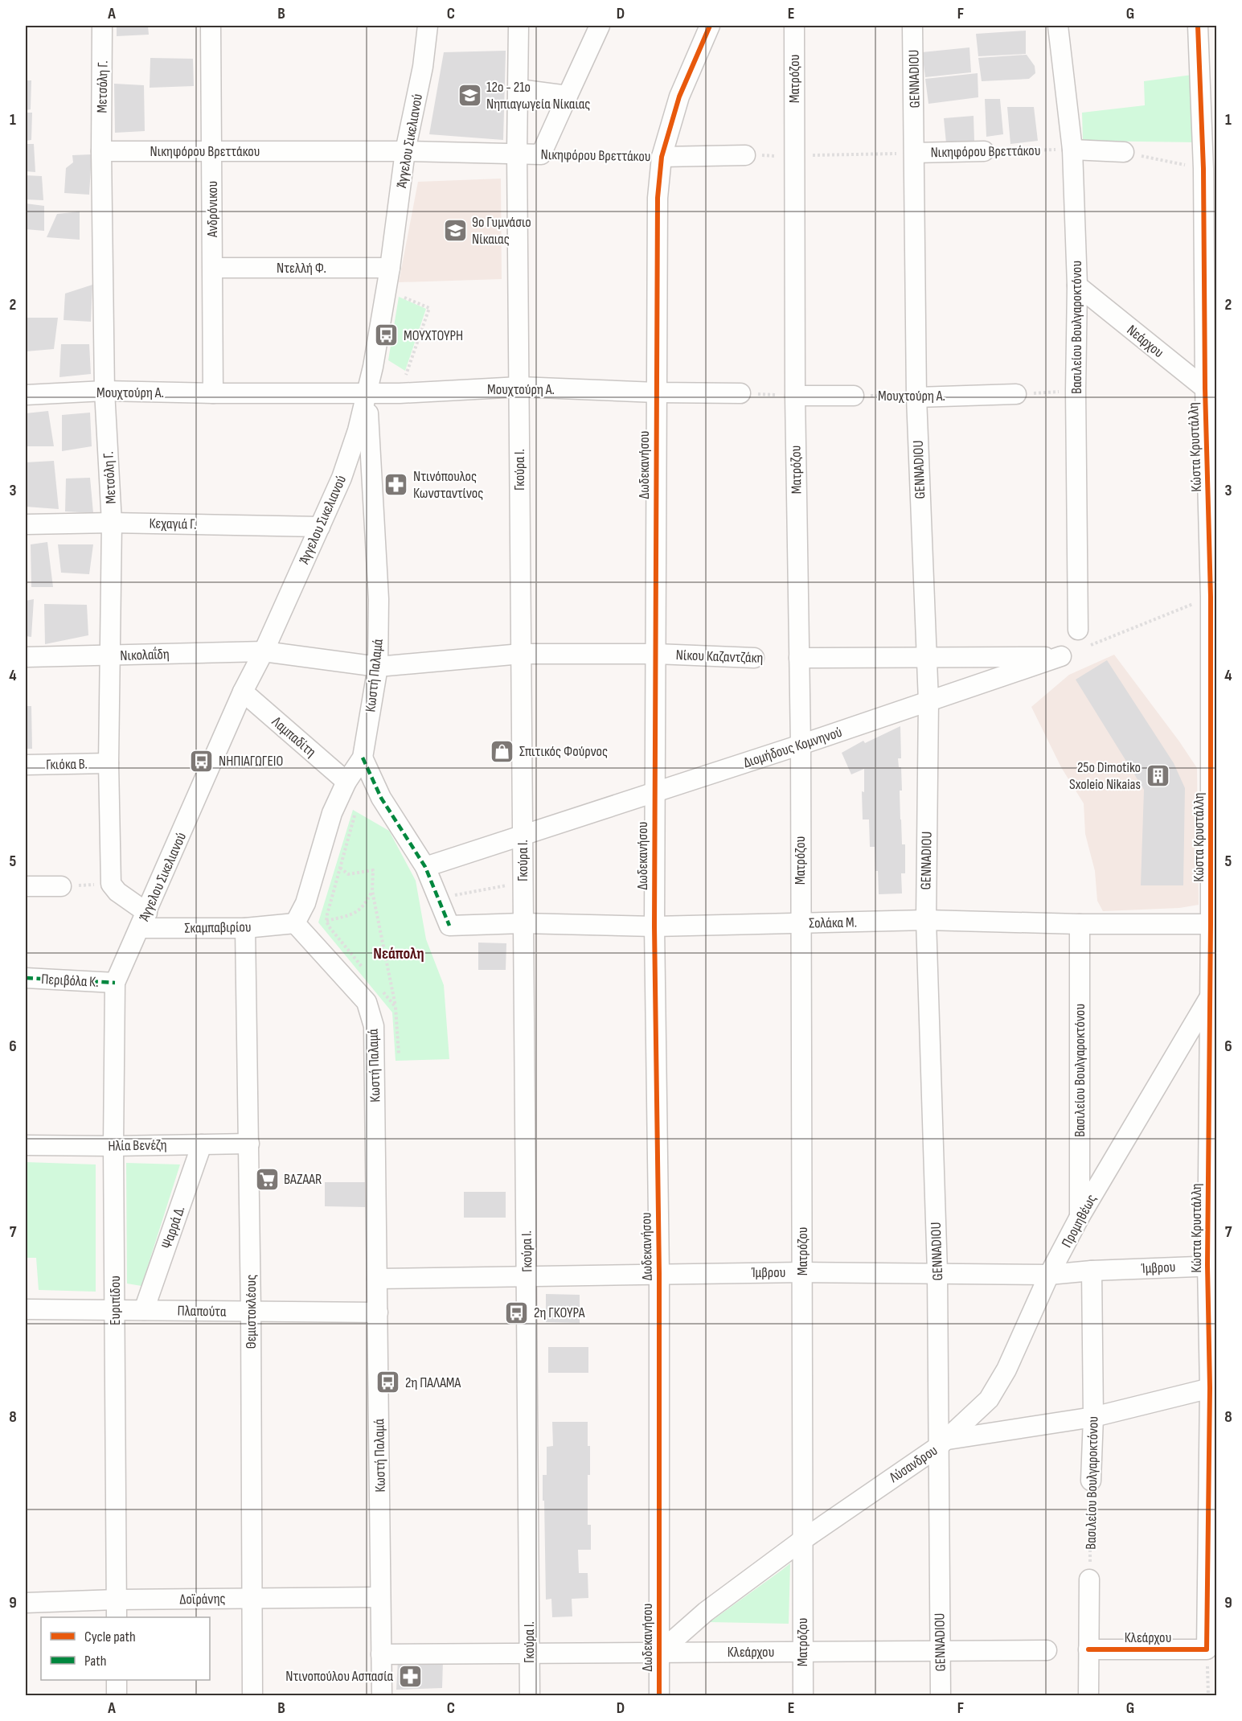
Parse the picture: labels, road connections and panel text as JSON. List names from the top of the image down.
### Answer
{
  "streets": {
    "street": [
      "Ματρόζου",
      "GENNADIOU",
      "Μετσόλη Γ.",
      "Άγγελου Σικελιανού",
      "Νικηφόρου Βρεττάκου",
      "Ανδρόνικου",
      "Ντελλή Φ.",
      "Βασιλείου Βουλγαροκτόνου",
      "Νεάρχου",
      "Μουχτούρη Α.",
      "Κώστα Κρυστάλλη",
      "Δωδεκανήσου",
      "Γκούρα Ι.",
      "Κεχαγιά Γ.",
      "Νικολαΐδη",
      "Νίκου Καζαντζάκη",
      "Κωστή Παλαμά",
      "Λαμπαδίτη",
      "Διομήδους Κομνηνού",
      "Γκιόκα Β.",
      "Σολάκα Μ.",
      "Σκαμπαβιρίου",
      "Περιβόλα Κ.",
      "Ηλία Βενέζη",
      "Προμηθέως",
      "Ψαρρά Δ.",
      "Ίμβρου",
      "Ευριπίδου",
      "Πλαπούτα",
      "Θεμιστοκλέους",
      "Λύσανδρου",
      "Δοϊράνης",
      "Κλεάρχου"
    ]
  },
  "crossings": [
    ["Ματρόζου", "Νικηφόρου Βρεττάκου"],
    ["Ματρόζου", "Διομήδους Κομνηνού"],
    ["Ματρόζου", "Σολάκα Μ."],
    ["Ματρόζου", "Ίμβρου"],
    ["Ματρόζου", "Λύσανδρου"],
    ["Ματρόζου", "Κλεάρχου"],
    ["GENNADIOU", "Νικηφόρου Βρεττάκου"],
    ["GENNADIOU", "Μουχτούρη Α."],
    ["GENNADIOU", "Διομήδους Κομνηνού"],
    ["GENNADIOU", "Σολάκα Μ."],
    ["GENNADIOU", "Προμηθέως"],
    ["GENNADIOU", "Ίμβρου"],
    ["GENNADIOU", "Λύσανδρου"],
    ["GENNADIOU", "Κλεάρχου"],
    ["Μετσόλη Γ.", "Νικηφόρου Βρεττάκου"],
    ["Μετσόλη Γ.", "Μουχτούρη Α."],
    ["Μετσόλη Γ.", "Κεχαγιά Γ."],
    ["Μετσόλη Γ.", "Νικολαΐδη"],
    ["Μετσόλη Γ.", "Γκιόκα Β."],
    ["Άγγελου Σικελιανού", "Νικηφόρου Βρεττάκου"],
    ["Άγγελου Σικελιανού", "Ντελλή Φ."],
    ["Άγγελου Σικελιανού", "Μουχτούρη Α."],
    ["Άγγελου Σικελιανού", "Κεχαγιά Γ."],
    ["Άγγελου Σικελιανού", "Νικολαΐδη"],
    ["Άγγελου Σικελιανού", "Νίκου Καζαντζάκη"],
    ["Άγγελου Σικελιανού", "Κωστή Παλαμά"],
    ["Άγγελου Σικελιανού", "Λαμπαδίτη"],
    ["Άγγελου Σικελιανού", "Σκαμπαβιρίου"],
    ["Άγγελου Σικελιανού", "Περιβόλα Κ."],
    ["Άγγελου Σικελιανού", "Ευριπίδου"],
    ["Νικηφόρου Βρεττάκου", "Ανδρόνικου"],
    ["Νικηφόρου Βρεττάκου", "Βασιλείου Βουλγαροκτόνου"],
    ["Νικηφόρου Βρεττάκου", "Δωδεκανήσου"],
    ["Νικηφόρου Βρεττάκου", "Γκούρα Ι."],
    ["Ανδρόνικου", "Ντελλή Φ."],
    ["Ανδρόνικου", "Μουχτούρη Α."],
    ["Βασιλείου Βουλγαροκτόνου", "Νεάρχου"],
    ["Βασιλείου Βουλγαροκτόνου", "Σολάκα Μ."],
    ["Βασιλείου Βουλγαροκτόνου", "Προμηθέως"],
    ["Βασιλείου Βουλγαροκτόνου", "Ίμβρου"],
    ["Βασιλείου Βουλγαροκτόνου", "Λύσανδρου"],
    ["Νεάρχου", "Κώστα Κρυστάλλη"],
    ["Μουχτούρη Α.", "Δωδεκανήσου"],
    ["Μουχτούρη Α.", "Γκούρα Ι."],
    ["Μουχτούρη Α.", "Κωστή Παλαμά"],
    ["Κώστα Κρυστάλλη", "Σολάκα Μ."],
    ["Κώστα Κρυστάλλη", "Προμηθέως"],
    ["Κώστα Κρυστάλλη", "Ίμβρου"],
    ["Κώστα Κρυστάλλη", "Λύσανδρου"],
    ["Κώστα Κρυστάλλη", "Κλεάρχου"],
    ["Δωδεκανήσου", "Νίκου Καζαντζάκη"],
    ["Δωδεκανήσου", "Διομήδους Κομνηνού"],
    ["Δωδεκανήσου", "Σολάκα Μ."],
    ["Δωδεκανήσου", "Ίμβρου"],
    ["Δωδεκανήσου", "Λύσανδρου"],
    ["Δωδεκανήσου", "Κλεάρχου"],
    ["Γκούρα Ι.", "Νίκου Καζαντζάκη"],
    ["Γκούρα Ι.", "Διομήδους Κομνηνού"],
    ["Γκούρα Ι.", "Σολάκα Μ."],
    ["Γκούρα Ι.", "Ίμβρου"],
    ["Γκούρα Ι.", "Κλεάρχου"],
    ["Νικολαΐδη", "Νίκου Καζαντζάκη"],
    ["Νίκου Καζαντζάκη", "Κωστή Παλαμά"],
    ["Κωστή Παλαμά", "Λαμπαδίτη"],
    ["Κωστή Παλαμά", "Σκαμπαβιρίου"],
    ["Κωστή Παλαμά", "Ίμβρου"],
    ["Κωστή Παλαμά", "Πλαπούτα"],
    ["Κωστή Παλαμά", "Δοϊράνης"],
    ["Κωστή Παλαμά", "Κλεάρχου"],
    ["Σκαμπαβιρίου", "Θεμιστοκλέους"],
    ["Περιβόλα Κ.", "Ευριπίδου"],
    ["Ηλία Βενέζη", "Ψαρρά Δ."],
    ["Ηλία Βενέζη", "Ευριπίδου"],
    ["Ηλία Βενέζη", "Θεμιστοκλέους"],
    ["Προμηθέως", "Ίμβρου"],
    ["Προμηθέως", "Λύσανδρου"],
    ["Ψαρρά Δ.", "Πλαπούτα"],
    ["Ευριπίδου", "Πλαπούτα"],
    ["Ευριπίδου", "Δοϊράνης"],
    ["Πλαπούτα", "Θεμιστοκλέους"],
    ["Θεμιστοκλέους", "Δοϊράνης"],
    ["Λύσανδρου", "Κλεάρχου"]
  ],
  "districts": ["Νεάπολη"],
  "places": {
    "school or university": ["12ο - 21ο Νηπιαγωγεία Νίκαιας", "9ο Γυμνάσιο Νίκαιας"],
    "bus stop": [
      "ΜΟΥΧΤΟΥΡΗ",
      "ΝΗΠΙΑΓΩΓΕΙΟ",
      "2η ΓΚΟΥΡΑ",
      "2η ΠΑΛΑΜΑ"
    ],
    "pharmacy": ["Ντινόπουλος Κωνσταντίνος", "Ντινοπούλου Ασπασία"],
    "shop": ["Σπιτικός Φούρνος"],
    "building": ["25ο Dimotiko Sxoleio Nikaias"],
    "supermarket": ["BAZAAR"]
  },
  "legend": ["Cycle path", "Path"],
  "grid": {
    "columns": [
      "A",
      "B",
      "C",
      "D",
      "E",
      "F",
      "G"
    ],
    "rows": [
      "1",
      "2",
      "3",
      "4",
      "5",
      "6",
      "7",
      "8",
      "9"
    ]
  }
}
